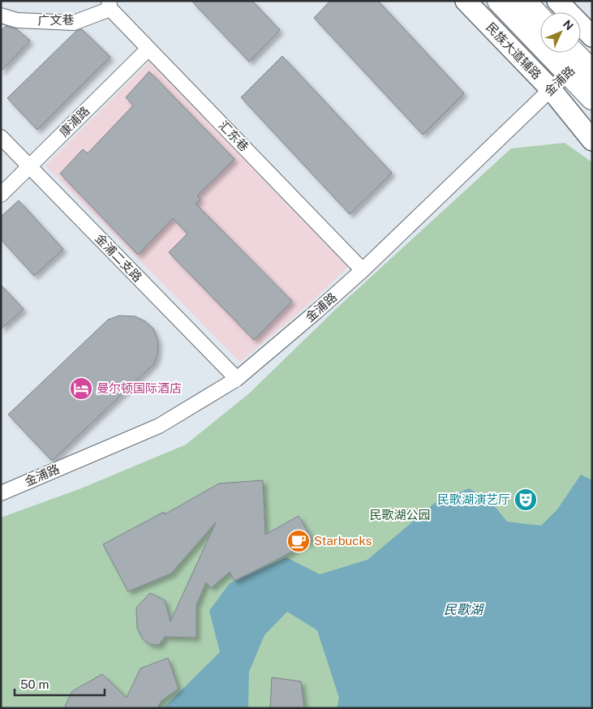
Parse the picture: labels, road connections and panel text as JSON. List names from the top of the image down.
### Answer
{
  "streets": {
    "street": [
      "广文巷",
      "民族大道辅路",
      "金浦路",
      "康浦路",
      "汇东巷",
      "金浦二支路"
    ]
  },
  "crossings": [
    ["广文巷", "汇东巷"],
    ["民族大道辅路", "金浦路"],
    ["金浦路", "汇东巷"],
    ["金浦路", "金浦二支路"],
    ["康浦路", "汇东巷"],
    ["康浦路", "金浦二支路"]
  ],
  "water": ["民歌湖"],
  "parks": ["民歌湖公园"],
  "places": {
    "hotel": ["曼尔顿国际酒店"],
    "theatre": ["民歌湖演艺厅"],
    "cafe": ["Starbucks"]
  },
  "scale_bar": "50 m",
  "north": "top right"
}
